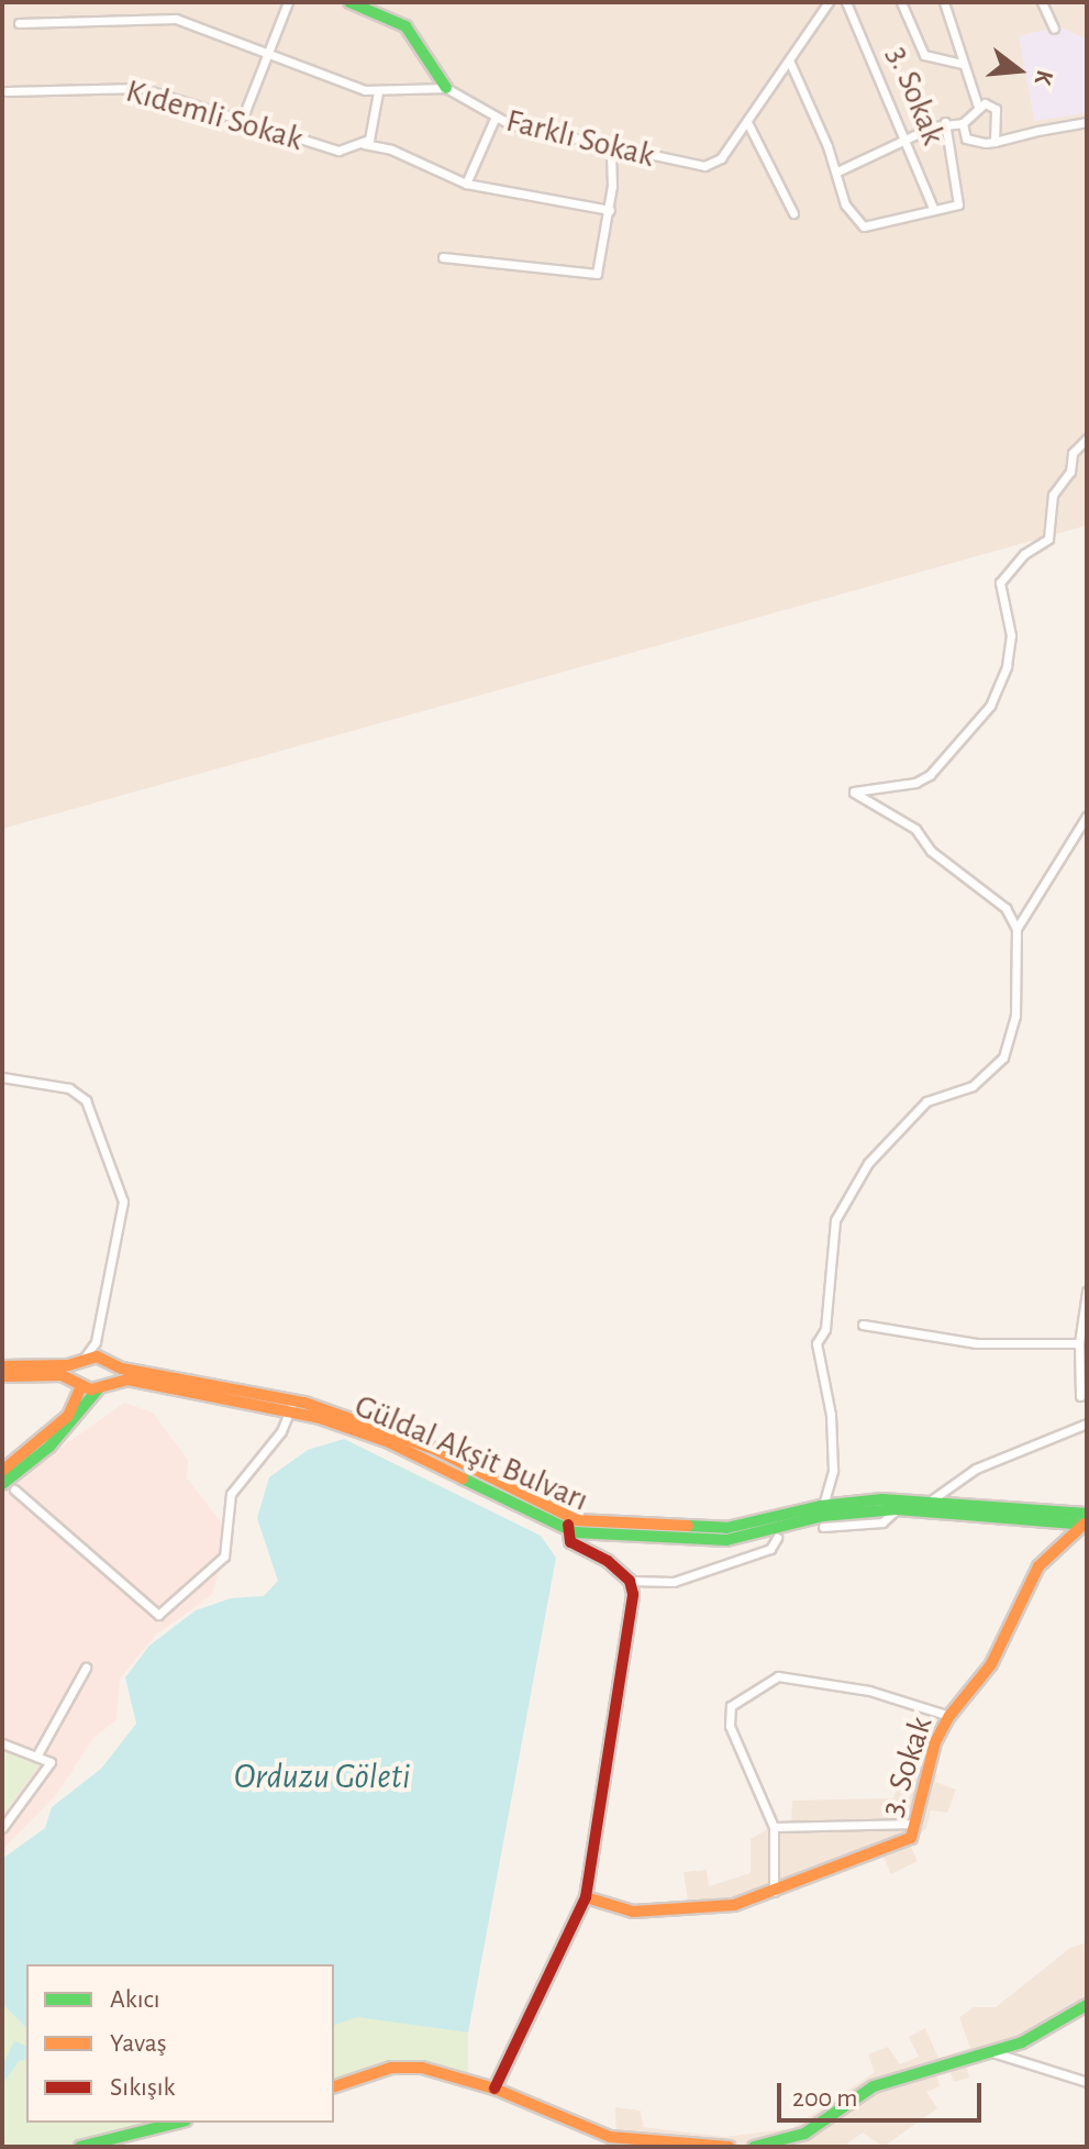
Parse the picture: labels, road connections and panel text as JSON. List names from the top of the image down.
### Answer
{
  "streets": {
    "street": [
      "3. Sokak",
      "Kıdemli Sokak",
      "Farklı Sokak",
      "Güldal Akşit Bulvarı"
    ]
  },
  "crossings": [
    ["3. Sokak", "Güldal Akşit Bulvarı"]
  ],
  "water": ["Orduzu Göleti"],
  "legend": ["Akıcı", "Yavaş", "Sıkışık"],
  "scale_bar": "200 m",
  "north": "right"
}
